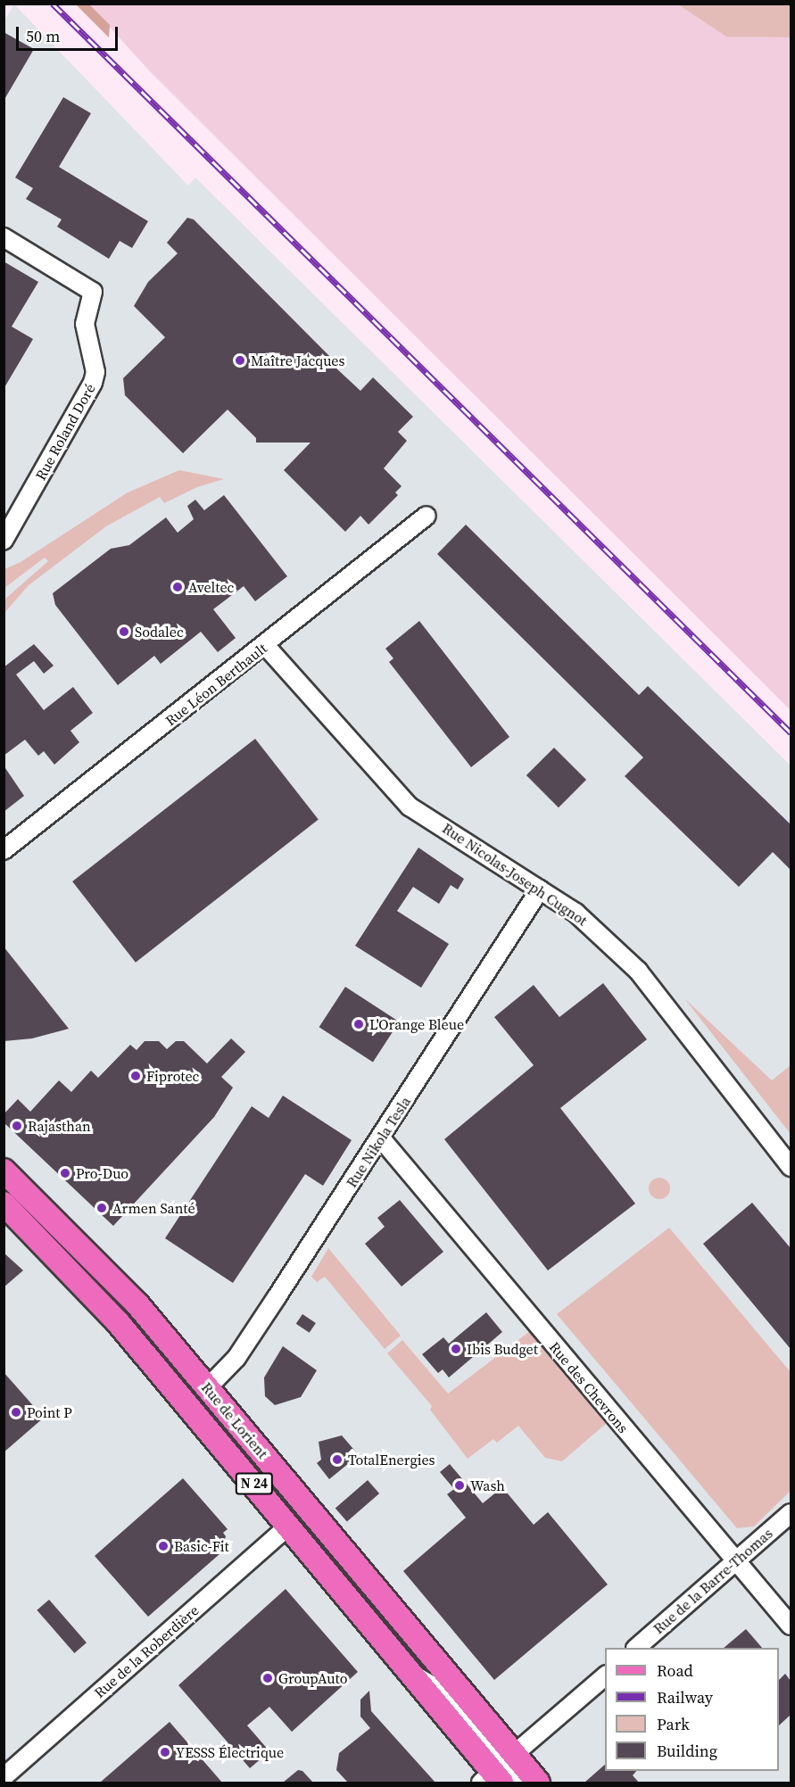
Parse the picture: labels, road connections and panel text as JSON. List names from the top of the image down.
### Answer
{
  "streets": {
    "main road": ["Rue de Lorient", "N 24"],
    "street": [
      "Rue Roland Doré",
      "Rue Léon Berthault",
      "Rue Nicolas-Joseph Cugnot",
      "Rue Nikola Tesla",
      "Rue des Chevrons",
      "Rue de la Barre-Thomas",
      "Rue de la Roberdière"
    ]
  },
  "crossings": [
    ["Rue Léon Berthault", "Rue Nicolas-Joseph Cugnot"],
    ["Rue Nicolas-Joseph Cugnot", "Rue Nikola Tesla"],
    ["Rue Nikola Tesla", "Rue des Chevrons"],
    ["Rue Nikola Tesla", "Rue de Lorient"],
    ["Rue des Chevrons", "Rue de la Barre-Thomas"],
    ["Rue de Lorient", "Rue de la Roberdière"]
  ],
  "places": [
    "Maître Jacques",
    "Aveltec",
    "Sodalec",
    "L'Orange Bleue",
    "Fiprotec",
    "Rajasthan",
    "Pro-Duo",
    "Armen Santé",
    "Ibis Budget",
    "Point P",
    "TotalEnergies",
    "Wash",
    "Basic-Fit",
    "GroupAuto",
    "YESSS Électrique"
  ],
  "legend": [
    "Road",
    "Railway",
    "Park",
    "Building"
  ],
  "scale_bar": "50 m"
}
